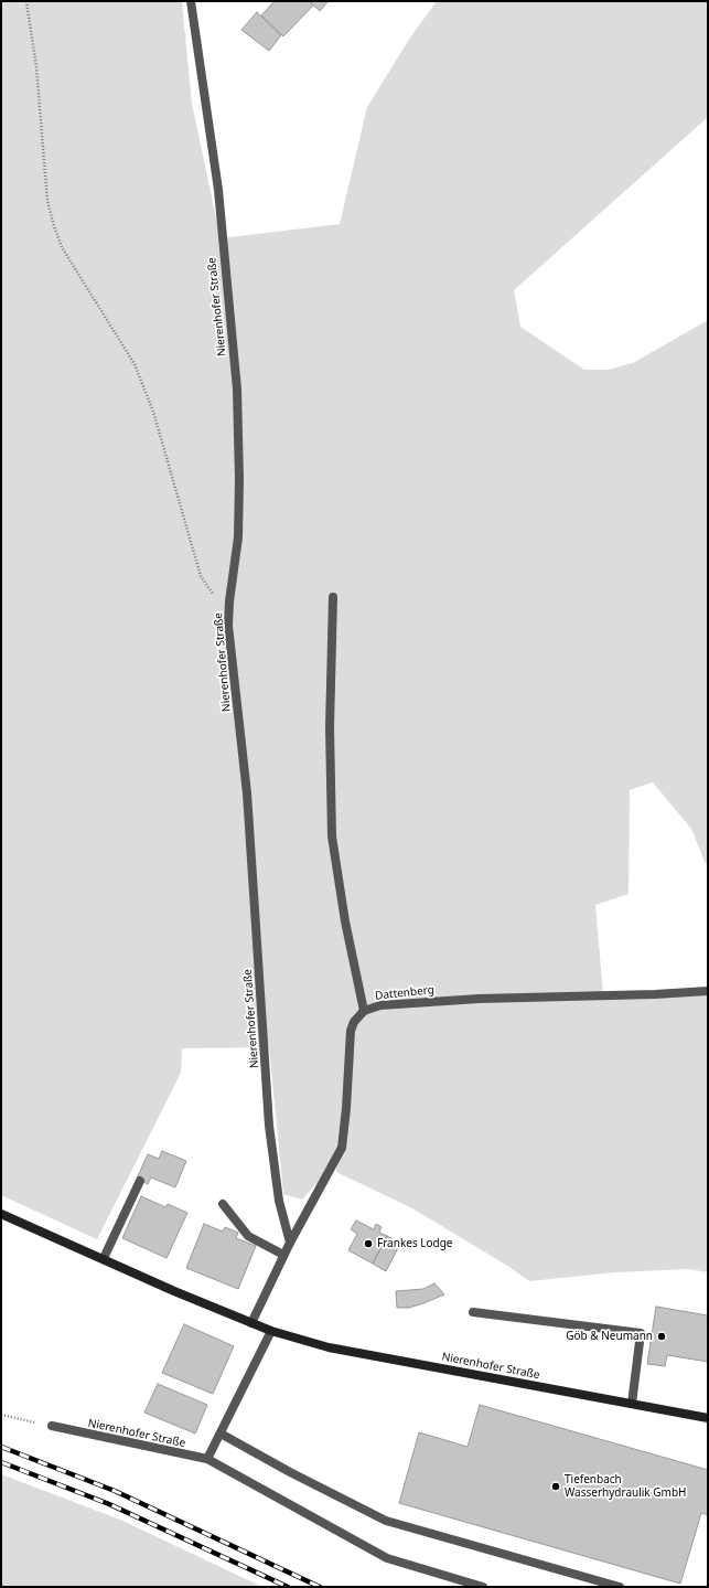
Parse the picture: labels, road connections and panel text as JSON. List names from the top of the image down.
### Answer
{
  "streets": {
    "main road": ["Nierenhofer Straße"],
    "street": ["Dattenberg"]
  },
  "crossings": [
    ["Nierenhofer Straße", "Dattenberg"]
  ],
  "places": ["Frankes Lodge", "Göb & Neumann", "Tiefenbach Wasserhydraulik GmbH"]
}
